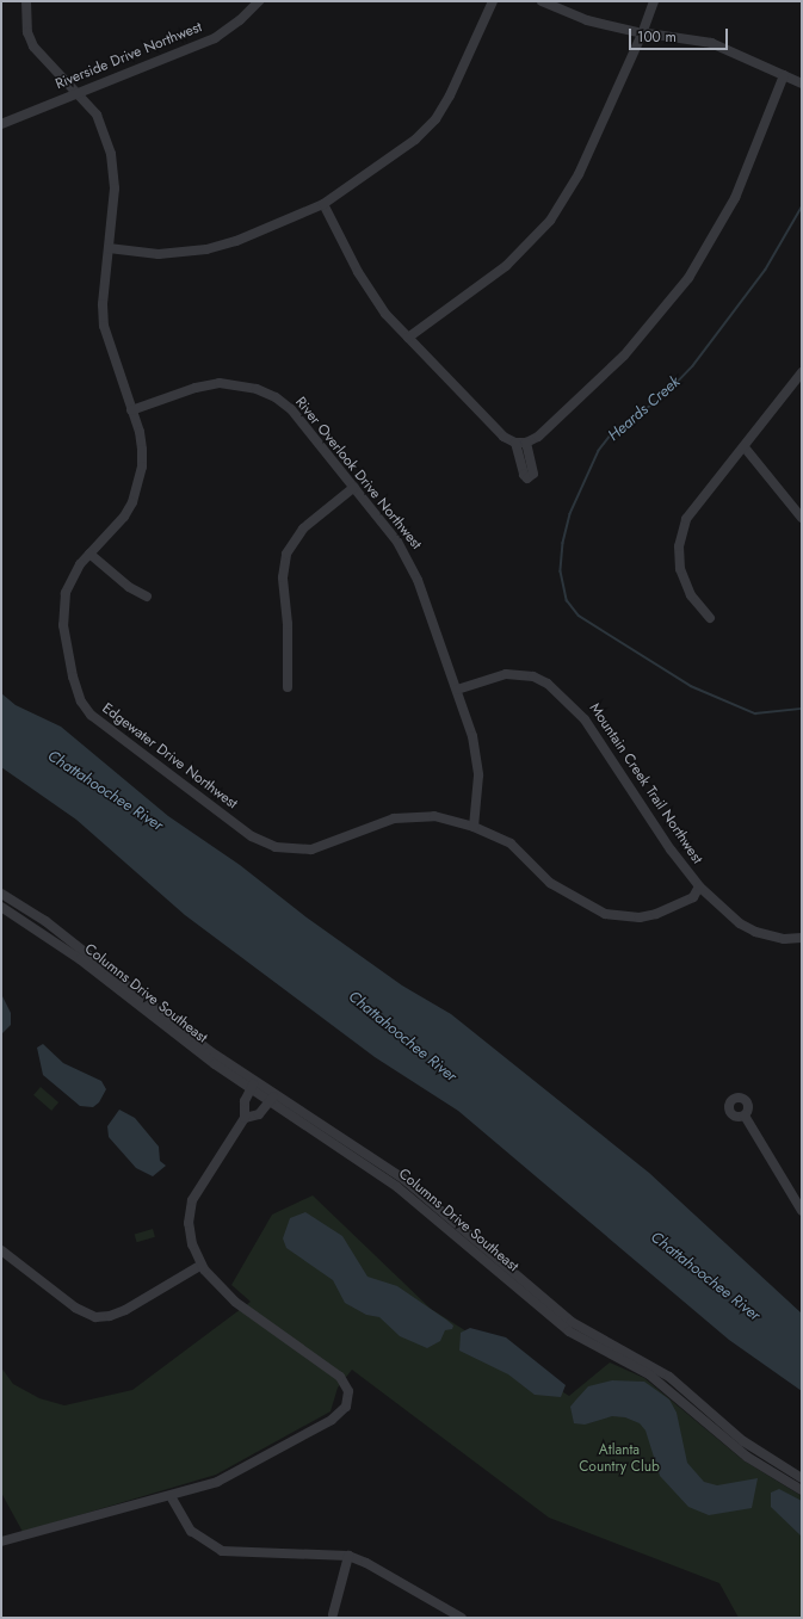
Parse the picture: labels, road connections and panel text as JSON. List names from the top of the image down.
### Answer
{
  "streets": {
    "street": [
      "Riverside Drive Northwest",
      "River Overlook Drive Northwest",
      "Edgewater Drive Northwest",
      "Mountain Creek Trail Northwest",
      "Columns Drive Southeast"
    ]
  },
  "crossings": [
    ["Riverside Drive Northwest", "Edgewater Drive Northwest"],
    ["River Overlook Drive Northwest", "Edgewater Drive Northwest"],
    ["River Overlook Drive Northwest", "Mountain Creek Trail Northwest"],
    ["Edgewater Drive Northwest", "Mountain Creek Trail Northwest"]
  ],
  "water": ["Heards Creek", "Chattahoochee River"],
  "parks": ["Atlanta Country Club"],
  "scale_bar": "100 m"
}
